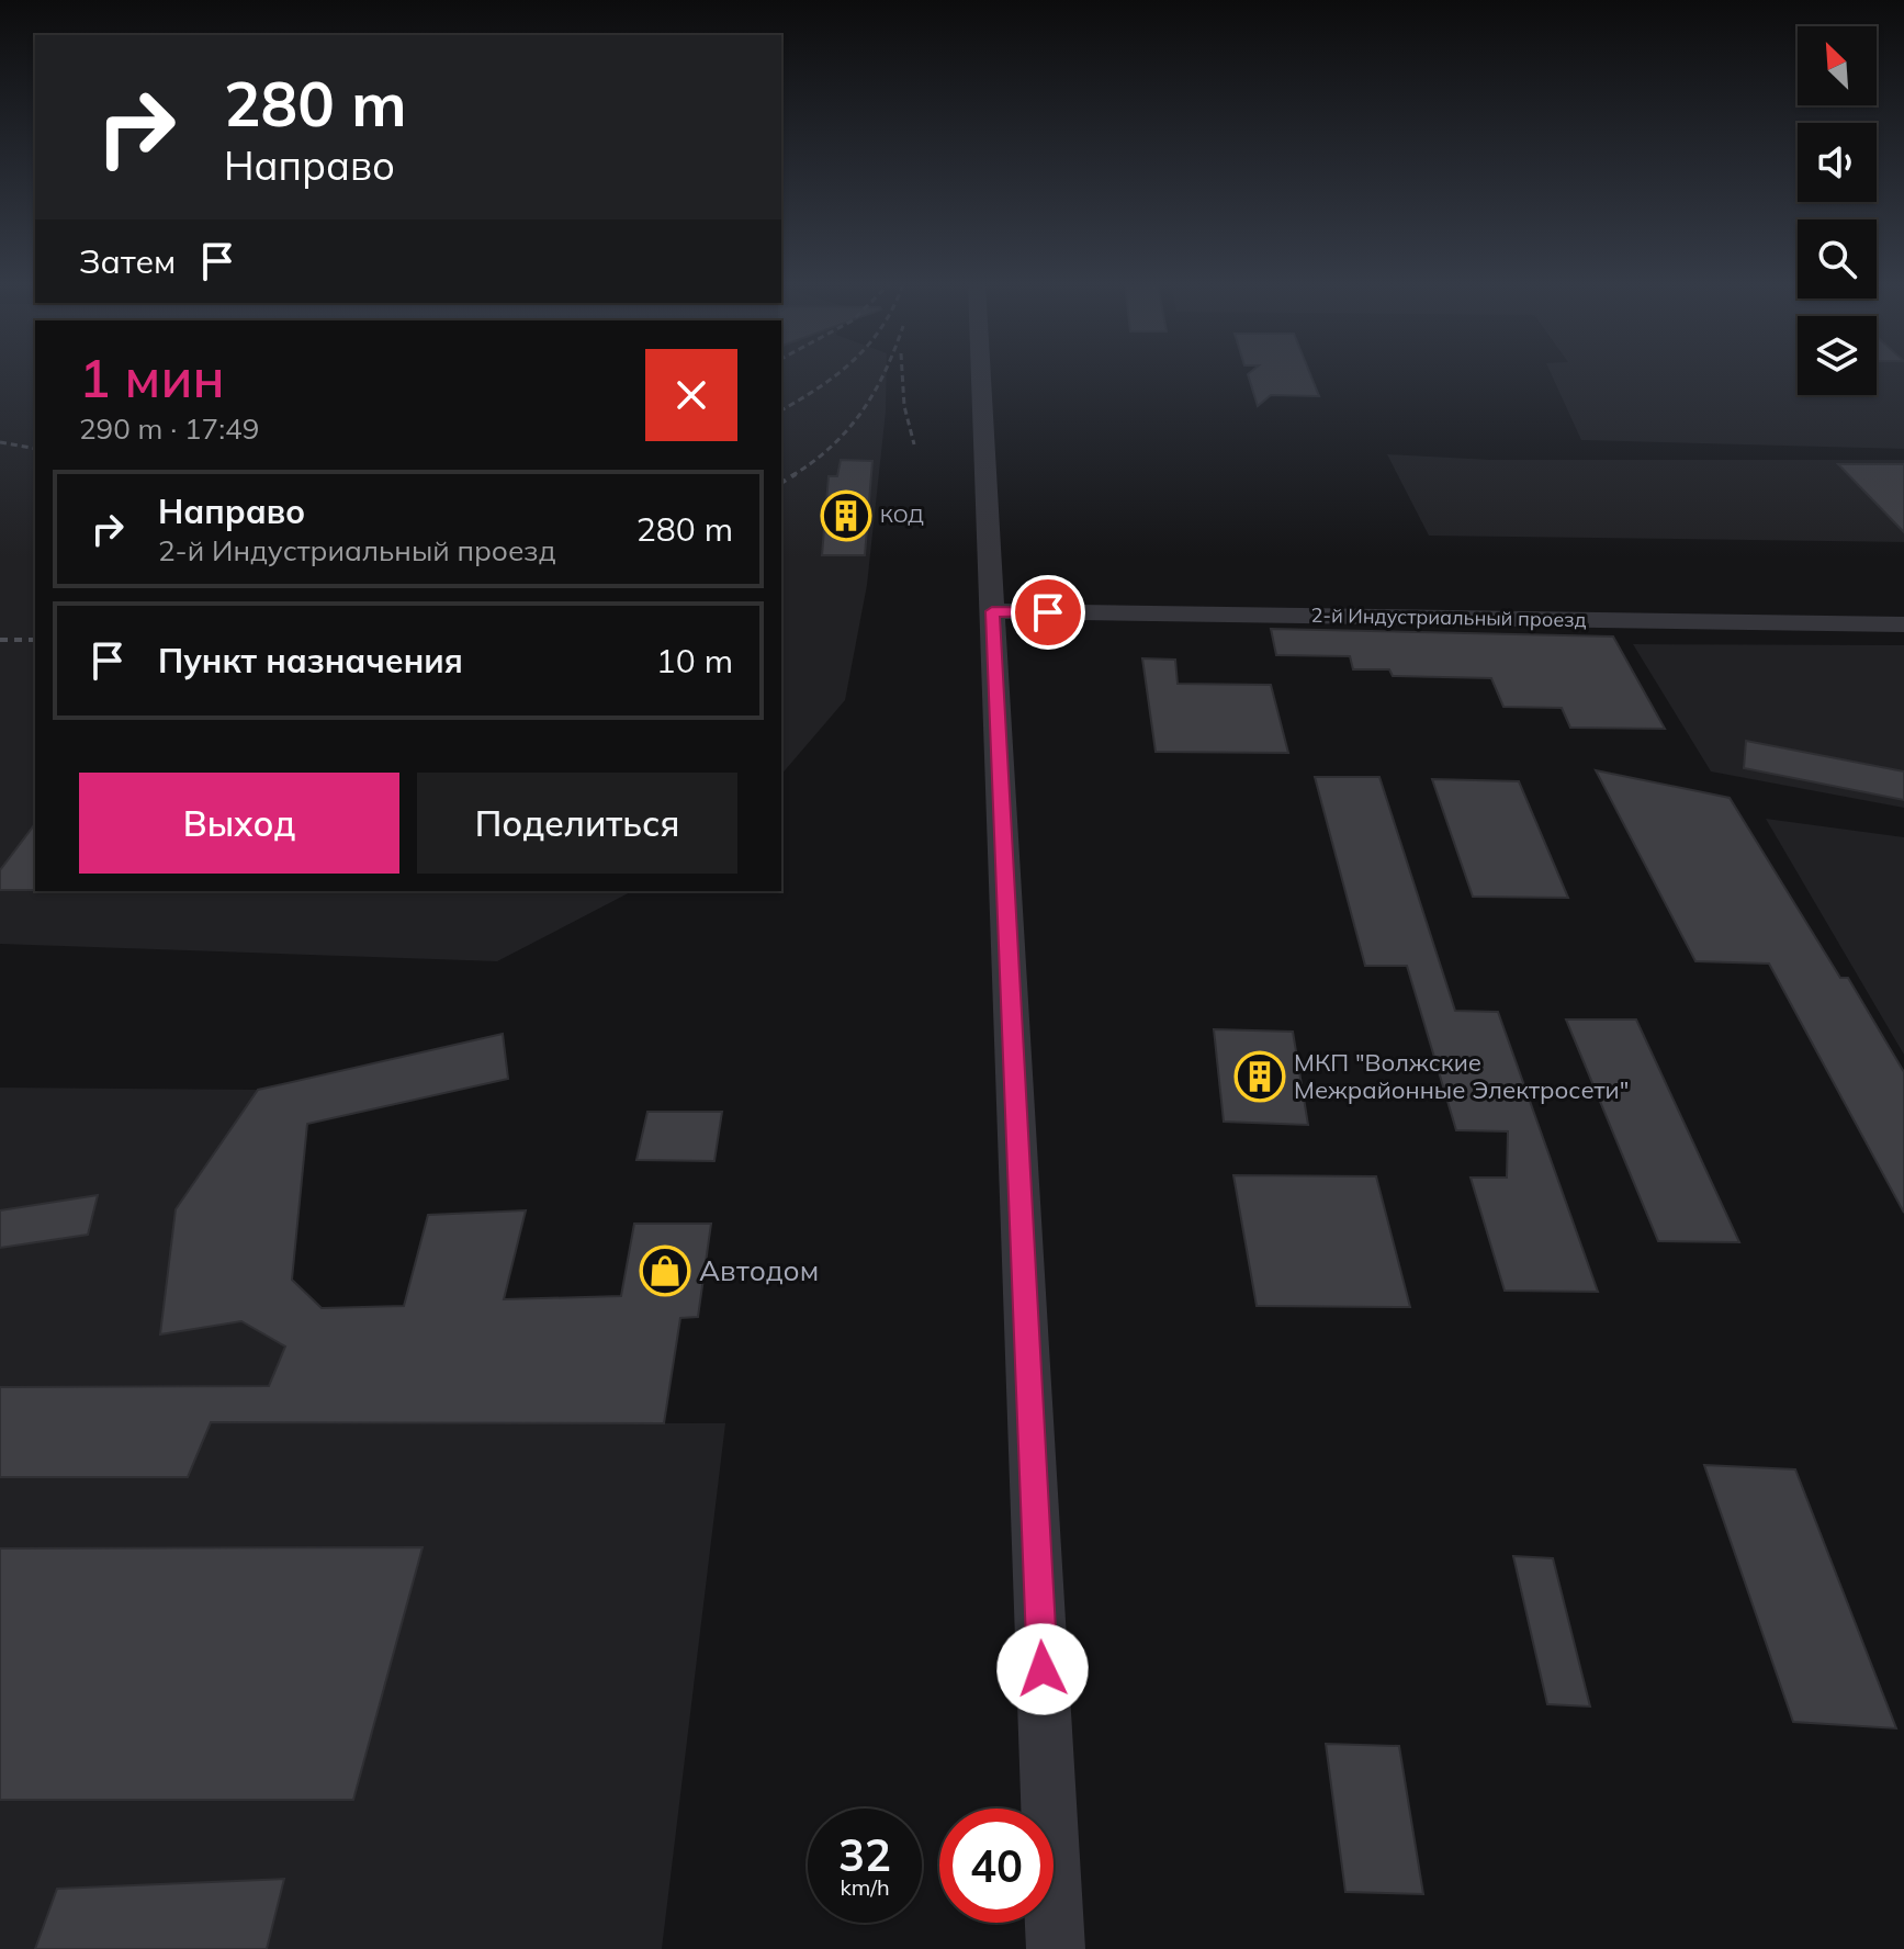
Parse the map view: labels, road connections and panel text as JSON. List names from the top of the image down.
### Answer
{
  "streets": {
    "street": ["2-й Индустриальный проезд"]
  },
  "places": {
    "building": ["КОД", "МКП \"Волжские Межрайонные Электросети\""],
    "shop": ["Автодом"]
  },
  "north": "top left",
  "page": {
    "turn": ["280 m", "Направо"],
    "then": "Затем",
    "heading": ["1 мин", "290 m · 17:49"],
    "list": [
      {
        "name": "Направо",
        "note": "2-й Индустриальный проезд",
        "value": "280 m"
      },
      {
        "name": "Пункт назначения",
        "value": "10 m"
      }
    ],
    "buttons": ["Выход", "Поделиться"],
    "speed": "32 km/h",
    "limit": "40"
  }
}
